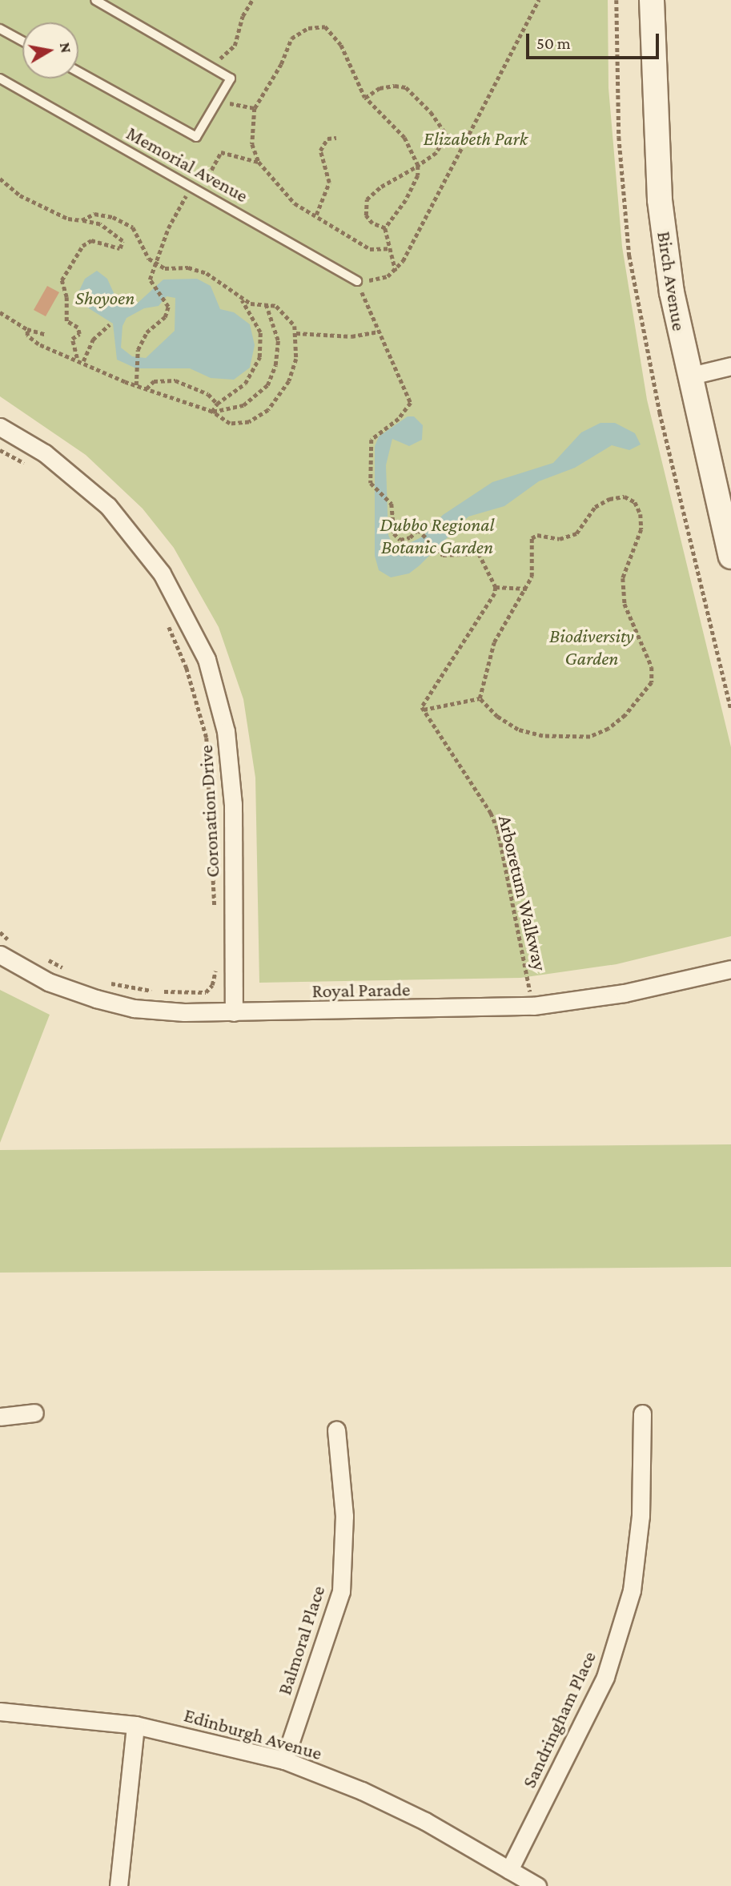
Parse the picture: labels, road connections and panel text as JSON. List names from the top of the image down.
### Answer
{
  "streets": {
    "street": [
      "Birch Avenue",
      "Coronation Drive",
      "Royal Parade",
      "Balmoral Place",
      "Sandringham Place",
      "Edinburgh Avenue"
    ],
    "lane": ["Memorial Avenue"],
    "path": ["Arboretum Walkway"]
  },
  "crossings": [
    ["Coronation Drive", "Royal Parade"],
    ["Arboretum Walkway", "Royal Parade"],
    ["Balmoral Place", "Edinburgh Avenue"],
    ["Sandringham Place", "Edinburgh Avenue"]
  ],
  "parks": [
    "Elizabeth Park",
    "Shoyoen",
    "Dubbo Regional Botanic Garden",
    "Biodiversity Garden"
  ],
  "scale_bar": "50 m",
  "north": "right"
}
